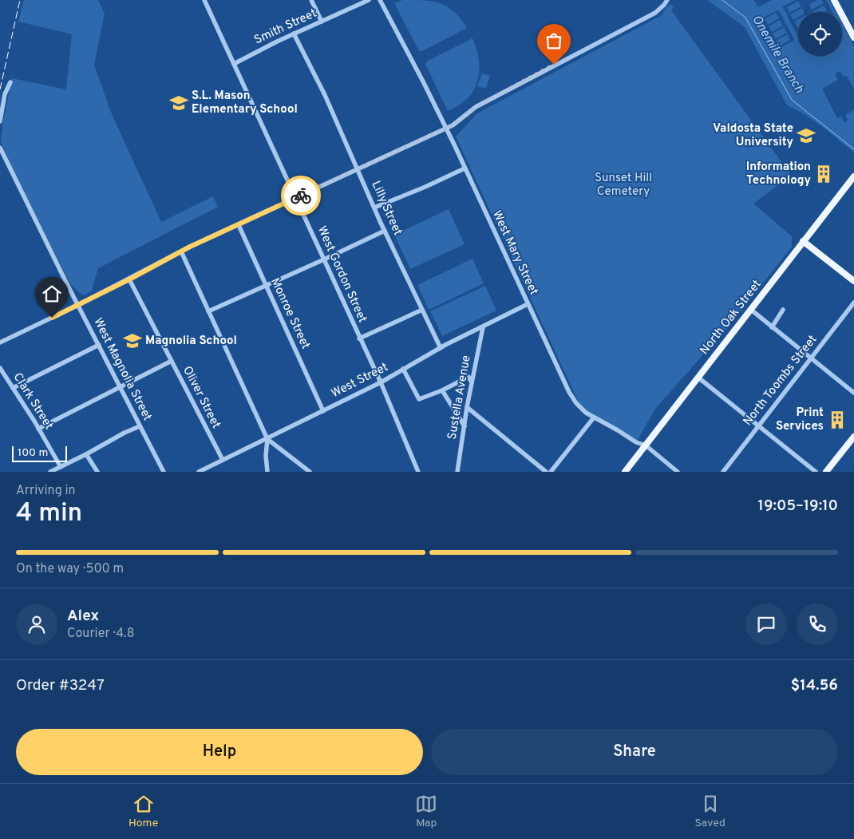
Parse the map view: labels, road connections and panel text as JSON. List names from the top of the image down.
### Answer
{
  "streets": {
    "main road": ["North Oak Street"],
    "street": [
      "Smith Street",
      "Lilly Street",
      "West Mary Street",
      "West Gordon Street",
      "Monroe Street",
      "West Magnolia Street",
      "West Street",
      "North Toombs Street",
      "Oliver Street",
      "Sustella Avenue",
      "Clark Street"
    ]
  },
  "crossings": [
    ["Smith Street", "Lilly Street"],
    ["Smith Street", "West Gordon Street"],
    ["Lilly Street", "West Street"],
    ["West Mary Street", "North Oak Street"],
    ["West Mary Street", "West Street"],
    ["West Gordon Street", "West Street"],
    ["Monroe Street", "West Street"],
    ["West Street", "Oliver Street"],
    ["West Street", "Sustella Avenue"]
  ],
  "water": ["Onemile Branch"],
  "parks": ["Sunset Hill Cemetery"],
  "places": {
    "school or university": ["S.L. Mason Elementary School", "Valdosta State University", "Magnolia School"],
    "building": ["Information Technology", "Print Services"]
  },
  "scale_bar": "100 m",
  "page": {
    "scale": "100 m",
    "heading": ["4 min", "Arriving in", "19:05–19:10"],
    "panel": [
      "Alex",
      "Courier · 4.8",
      "Order #3247",
      "$14.56"
    ],
    "bar": "On the way · 500 m",
    "buttons": ["Help", "Share"],
    "tabs": ["Home", "Map", "Saved"]
  }
}
